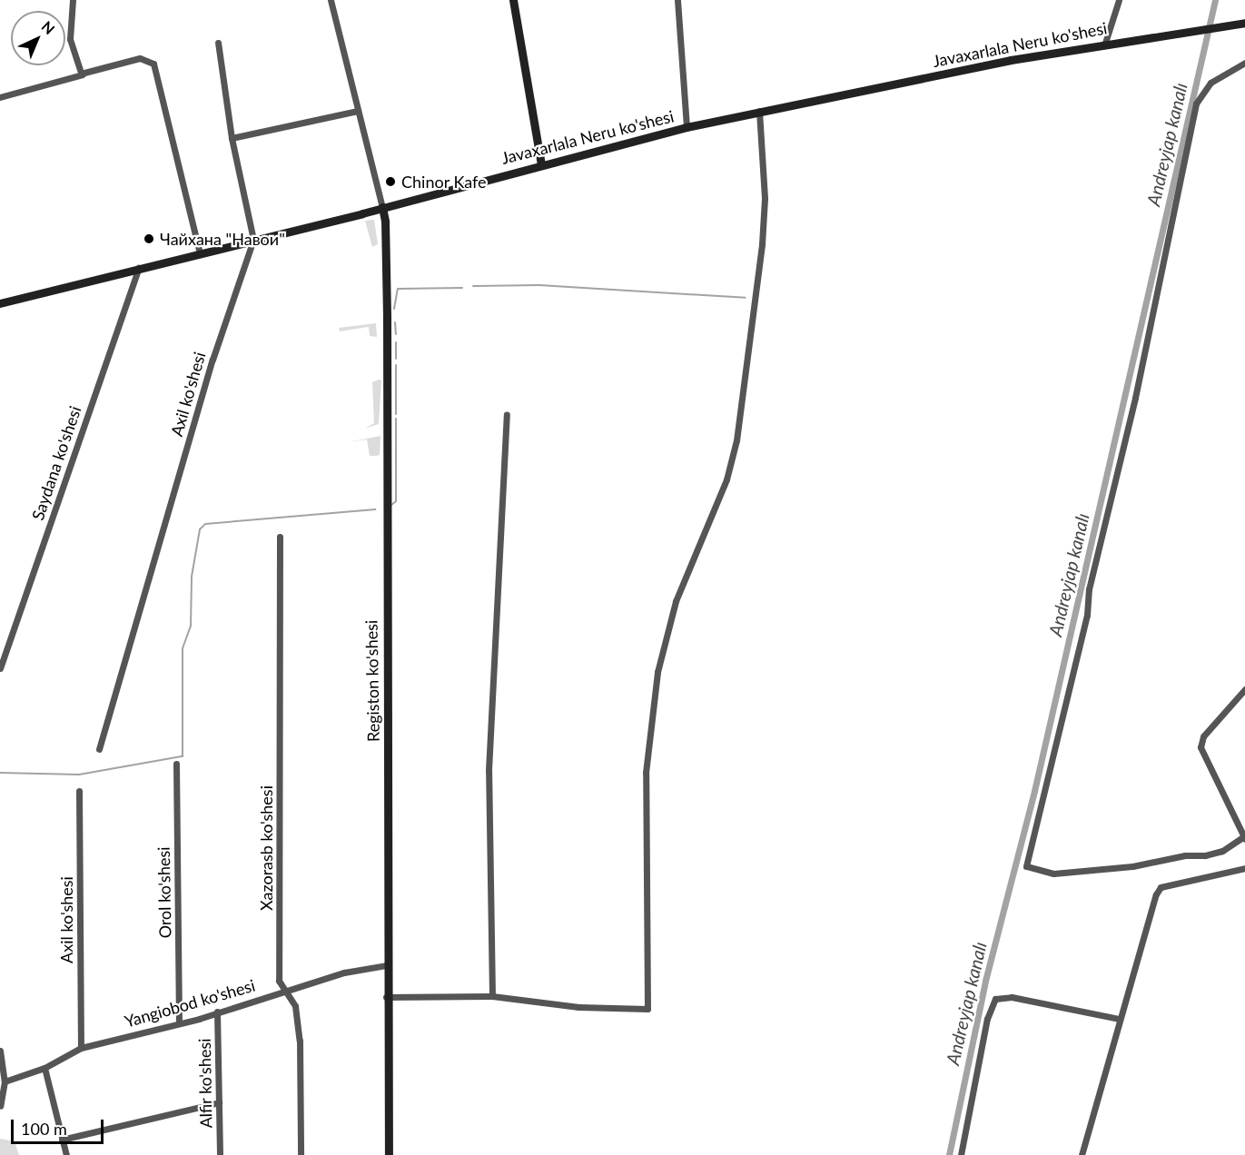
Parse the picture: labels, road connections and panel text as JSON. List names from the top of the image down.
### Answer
{
  "streets": {
    "street": [
      "Javaxarlala Neru ko'shesi",
      "Axil ko'shesi",
      "Saydana ko'shesi",
      "Registon ko'shesi",
      "Xazorasb ko'shesi",
      "Orol ko'shesi",
      "Yangiobod ko'shesi",
      "Alfir ko'shesi"
    ]
  },
  "crossings": [
    ["Javaxarlala Neru ko'shesi", "Axil ko'shesi"],
    ["Javaxarlala Neru ko'shesi", "Saydana ko'shesi"],
    ["Javaxarlala Neru ko'shesi", "Registon ko'shesi"],
    ["Axil ko'shesi", "Yangiobod ko'shesi"],
    ["Registon ko'shesi", "Yangiobod ko'shesi"],
    ["Xazorasb ko'shesi", "Yangiobod ko'shesi"],
    ["Orol ko'shesi", "Yangiobod ko'shesi"],
    ["Yangiobod ko'shesi", "Alfir ko'shesi"]
  ],
  "water": ["Andreyjap kanalı"],
  "places": ["Chinor Kafe", "Чайхана \"Навои\""],
  "scale_bar": "100 m",
  "north": "top right"
}
